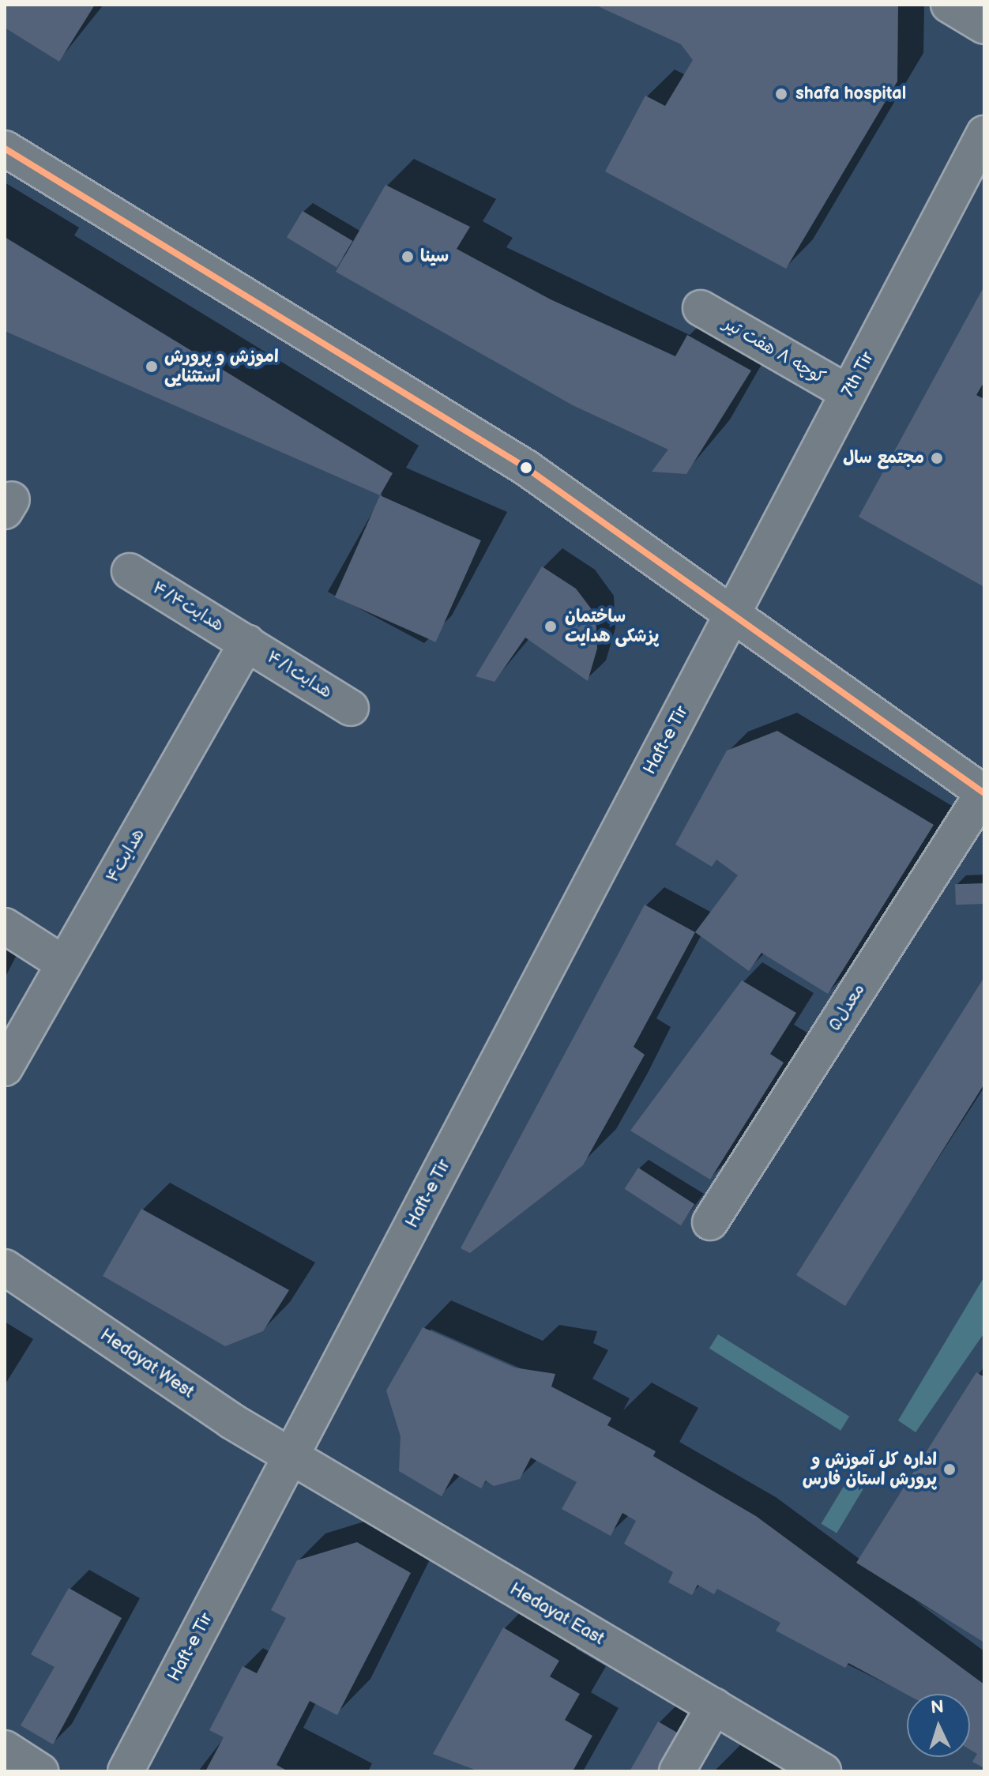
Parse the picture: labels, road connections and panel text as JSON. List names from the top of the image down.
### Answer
{
  "streets": {
    "street": [
      "کوچه ۸ هفت تیر",
      "7th Tir",
      "هدایت۴/۴",
      "هدایت۴/۱",
      "Haft-e Tir",
      "هدایت۴",
      "معدل۵",
      "Hedayat West",
      "Hedayat East"
    ]
  },
  "crossings": [
    ["کوچه ۸ هفت تیر", "7th Tir"],
    ["7th Tir", "Haft-e Tir"],
    ["هدایت۴/۴", "هدایت۴/۱"],
    ["هدایت۴/۴", "هدایت۴"],
    ["هدایت۴/۱", "هدایت۴"],
    ["Haft-e Tir", "Hedayat West"],
    ["Haft-e Tir", "Hedayat East"],
    ["Hedayat West", "Hedayat East"]
  ],
  "places": [
    "shafa hospital",
    "سینا",
    "اموزش و پرورش استثنایی",
    "مجتمع سال",
    "ساختمان پزشکی هدایت",
    "اداره کل آموزش و پرورش استان فارس"
  ],
  "north": "top"
}
